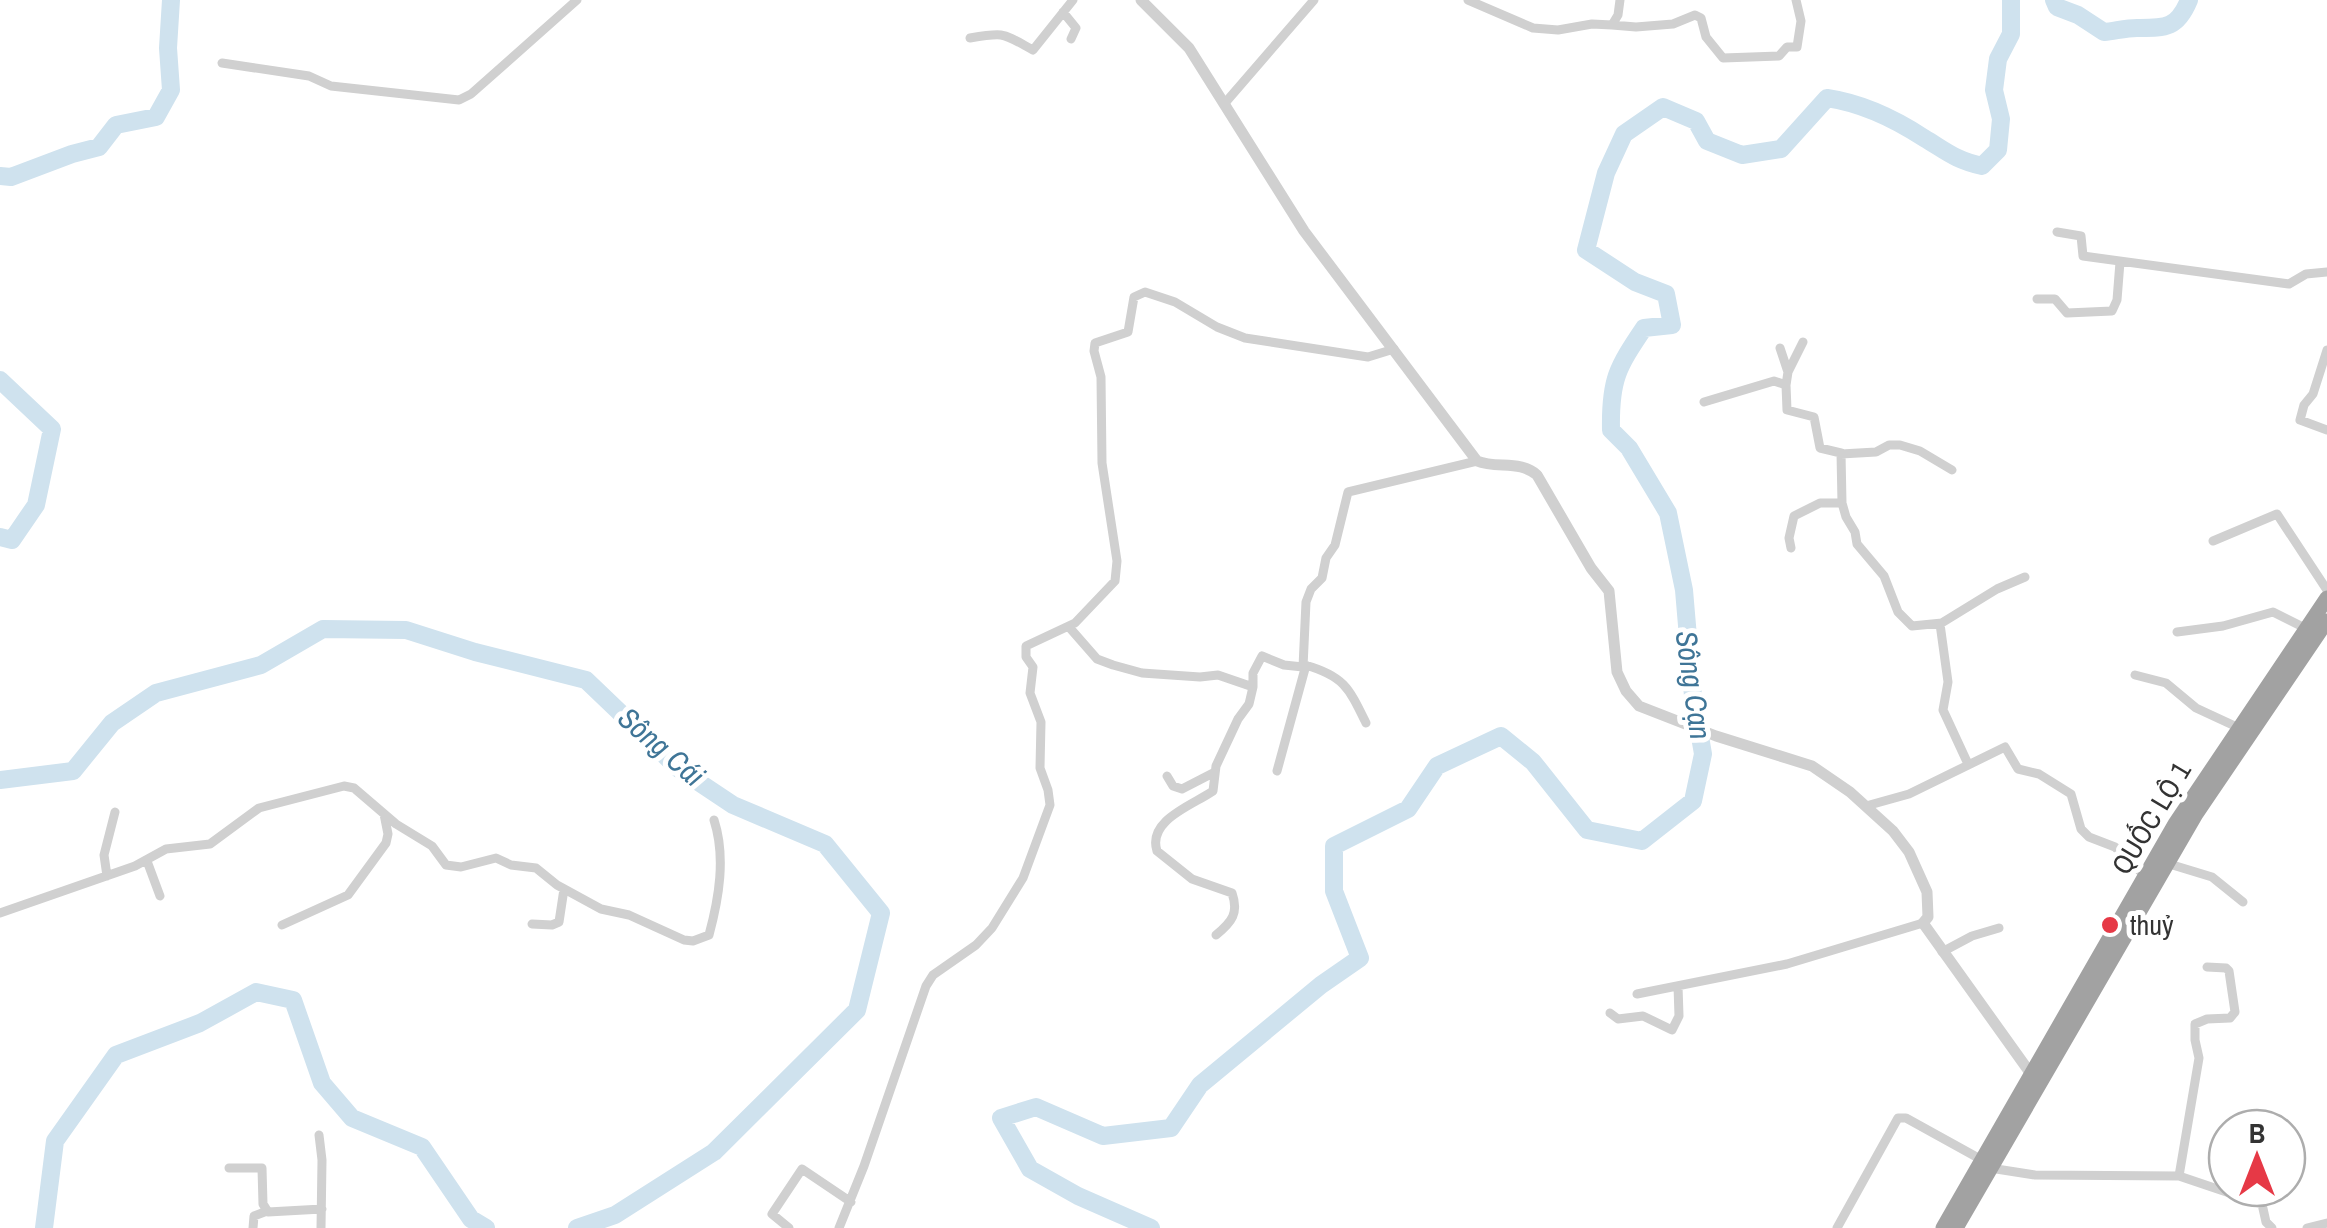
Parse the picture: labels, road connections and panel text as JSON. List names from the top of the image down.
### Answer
{
  "streets": {
    "highway": ["QUỐC LỘ 1"]
  },
  "water": ["Sông Cạn", "Sông Cái"],
  "places": ["thuỷ"],
  "north": "top"
}
